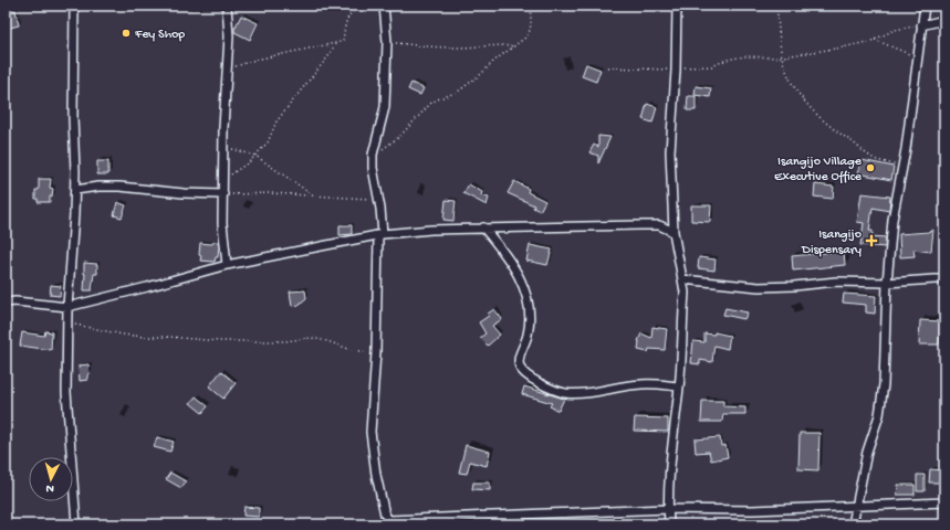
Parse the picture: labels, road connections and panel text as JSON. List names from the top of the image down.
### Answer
{
  "places": {
    "other": ["Fey Shop", "Isangijo Village Executive Office"],
    "health": ["Isangijo Dispensary"]
  },
  "north": "bottom"
}
